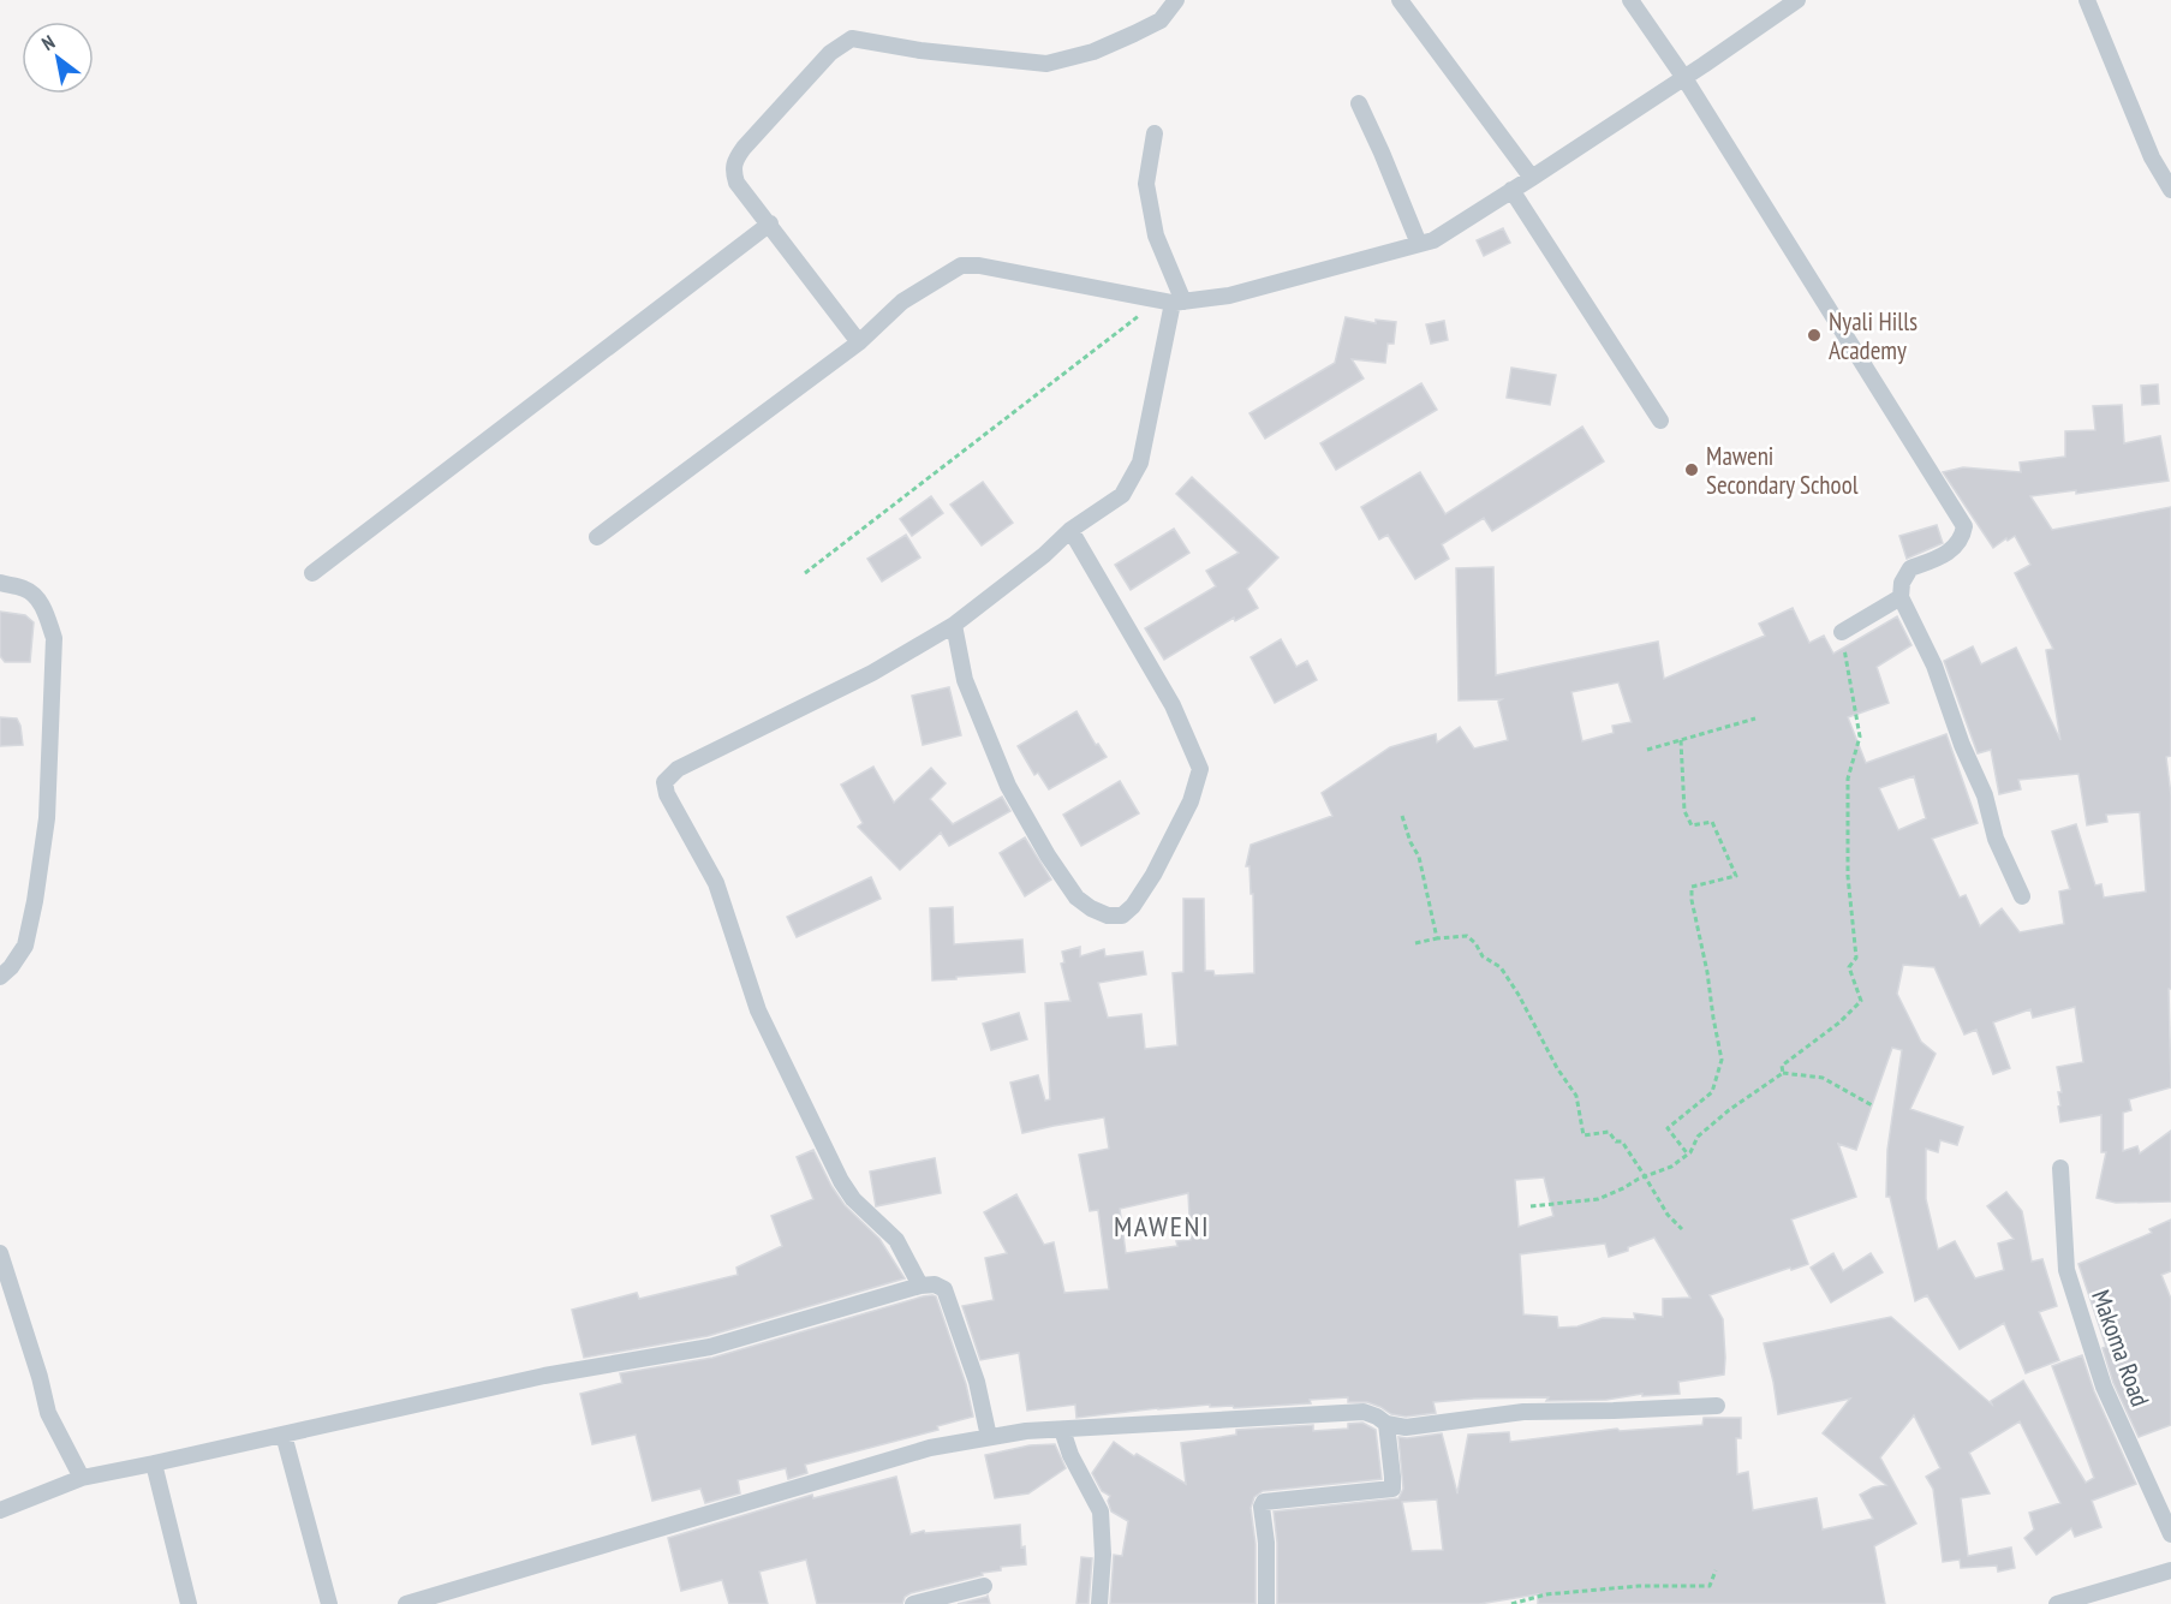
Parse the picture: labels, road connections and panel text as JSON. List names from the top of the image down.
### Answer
{
  "streets": {
    "street": ["Makoma Road"]
  },
  "districts": ["MAWENI"],
  "places": ["Nyali Hills Academy", "Maweni Secondary School"],
  "north": "top left"
}
